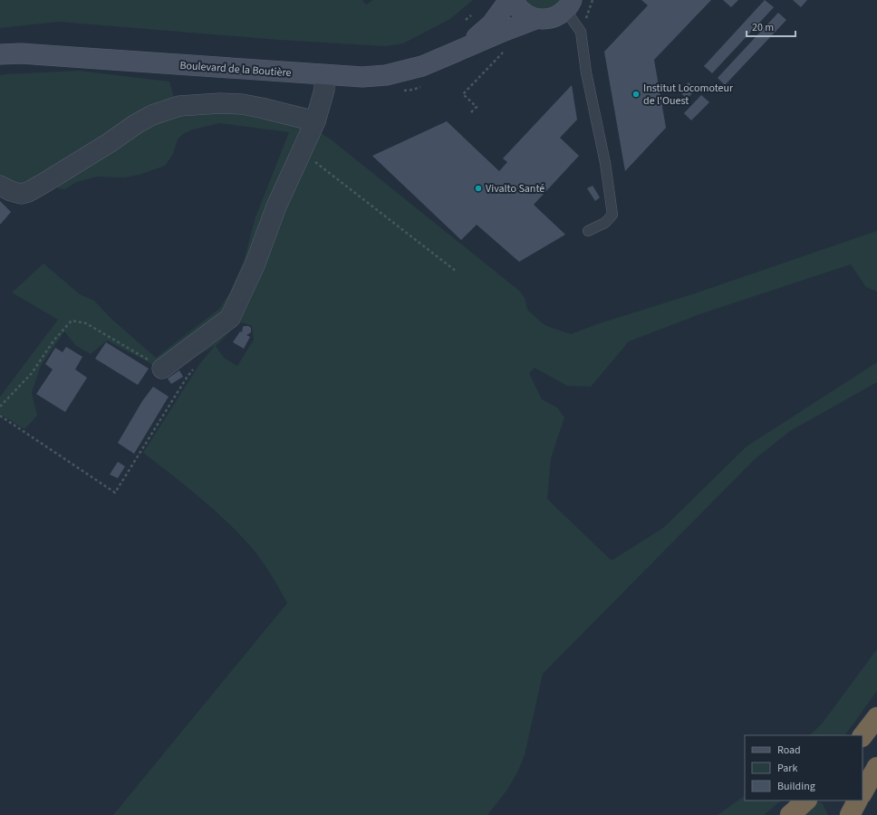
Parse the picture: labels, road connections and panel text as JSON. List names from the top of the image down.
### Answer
{
  "streets": {
    "street": ["Boulevard de la Boutière"]
  },
  "places": ["Institut Locomoteur de l'Ouest", "Vivalto Santé"],
  "legend": ["Road", "Park", "Building"],
  "scale_bar": "20 m"
}
